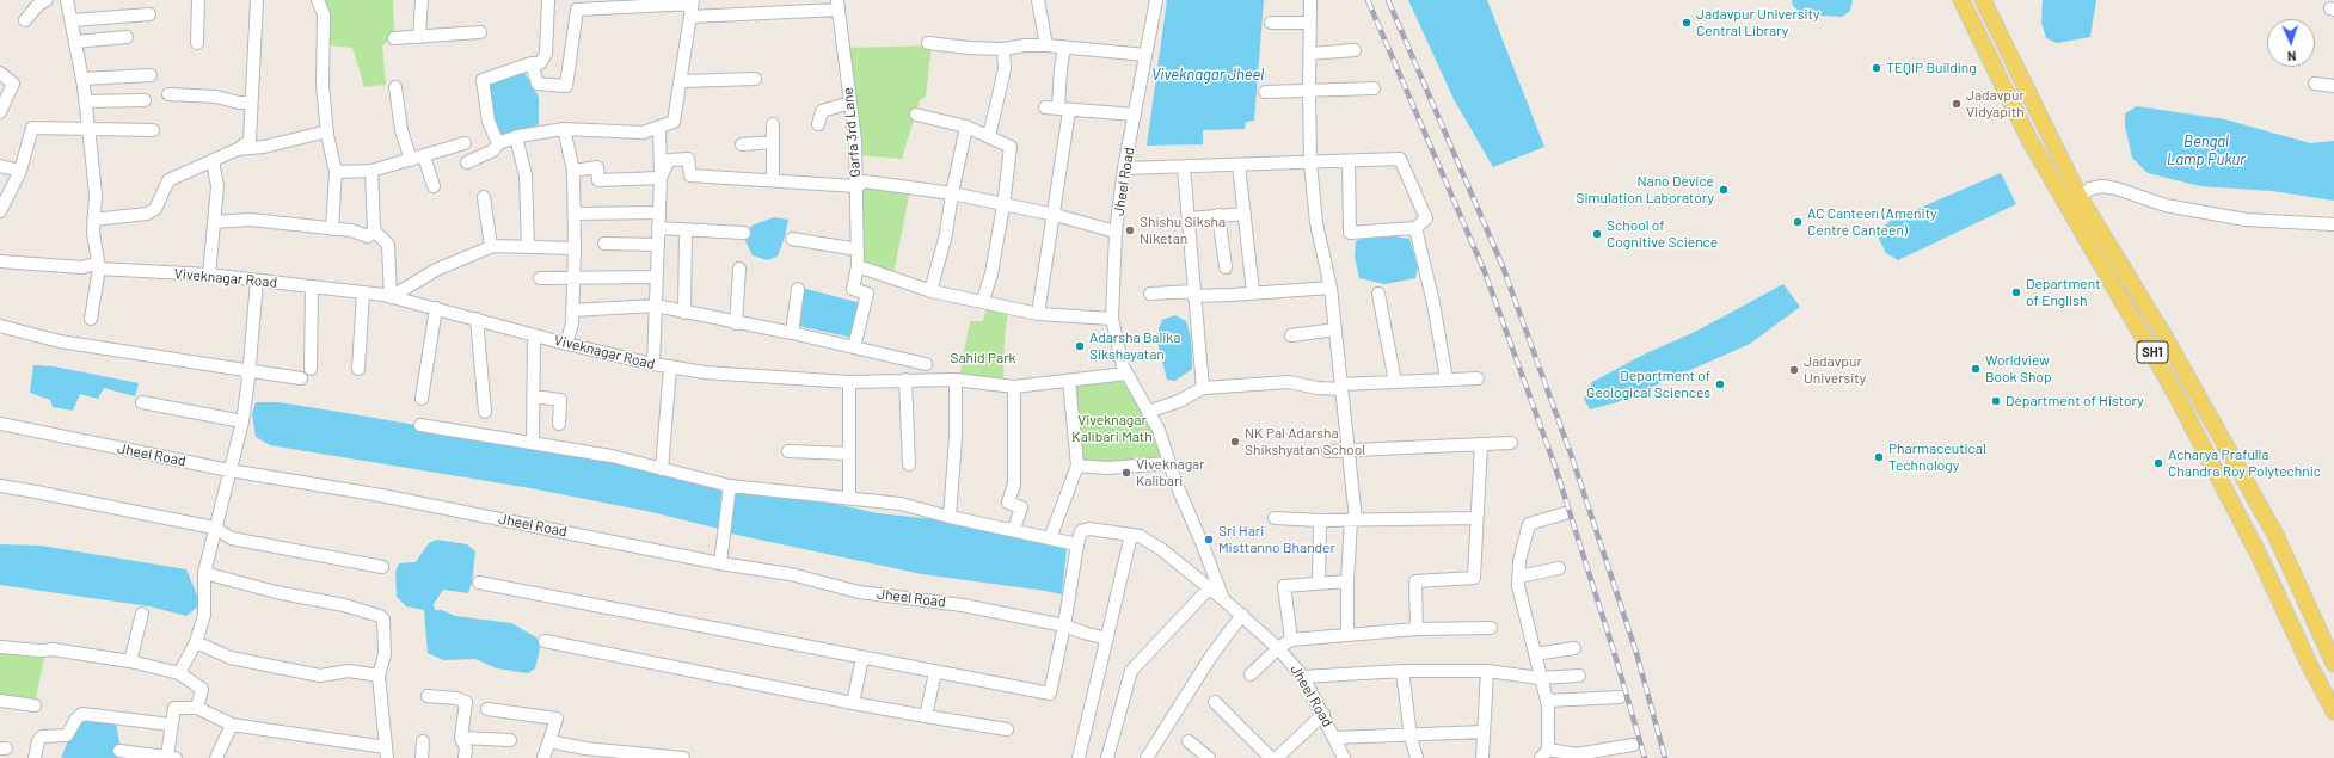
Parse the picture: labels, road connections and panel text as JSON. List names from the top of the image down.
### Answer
{
  "streets": {
    "main road": ["SH1"],
    "street": ["Garfa 3rd Lane", "Jheel Road", "Viveknagar Road"]
  },
  "crossings": [
    ["Jheel Road", "Viveknagar Road"]
  ],
  "water": ["Viveknagar Jheel", "Bengal Lamp Pukur"],
  "parks": ["Sahid Park", "Viveknagar Kalibari Math"],
  "places": [
    "Jadavpur University Central Library",
    "TEQIP Building",
    "Jadavpur Vidyapith",
    "Nano Device Simulation Laboratory",
    "AC Canteen (Amenity Centre Canteen)",
    "Shishu Siksha Niketan",
    "School of Cognitive Science",
    "Department of English",
    "Adarsha Balika Sikshayatan",
    "Worldview Book Shop",
    "Jadavpur University",
    "Department of Geological Sciences",
    "Department of History",
    "NK Pal Adarsha Shikshyatan School",
    "Pharmaceutical Technology",
    "Acharya Prafulla Chandra Roy Polytechnic",
    "Viveknagar Kalibari",
    "Sri Hari Misttanno Bhander"
  ],
  "north": "bottom"
}
